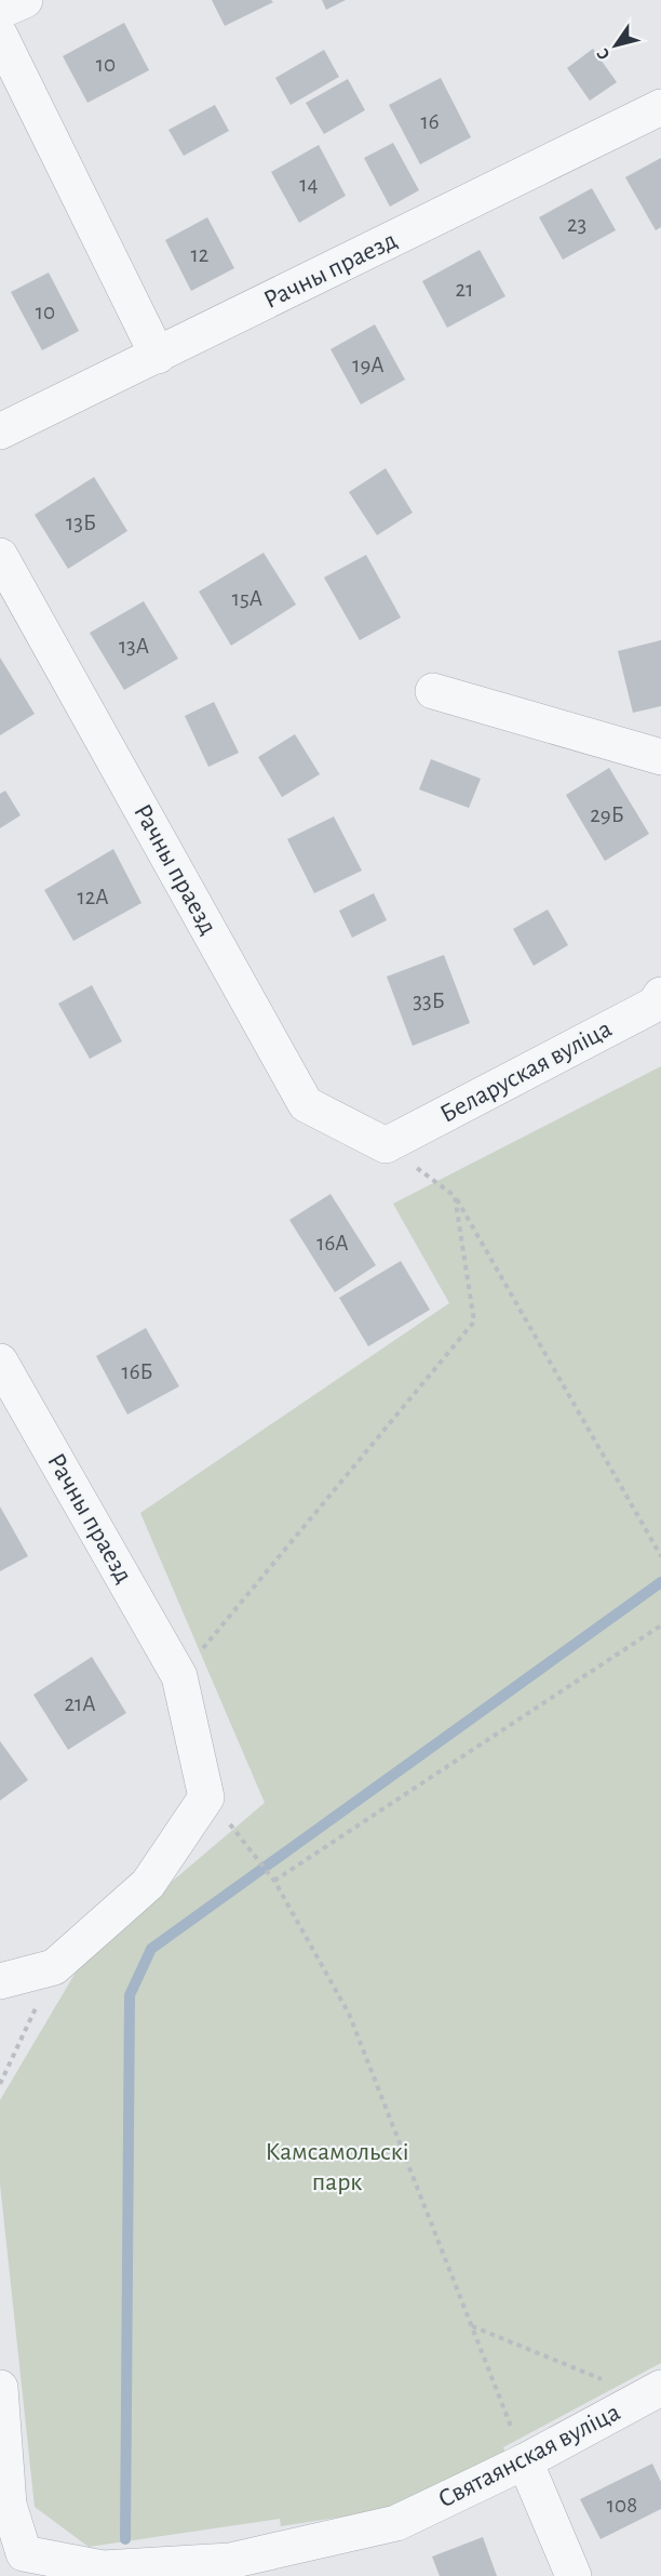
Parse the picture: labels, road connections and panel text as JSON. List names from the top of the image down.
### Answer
{
  "streets": {
    "street": ["Рачны праезд", "Беларуская вуліца", "Святаянская вуліца"]
  },
  "crossings": [
    ["Рачны праезд", "Беларуская вуліца"]
  ],
  "parks": ["Камсамольскі парк"],
  "house_numbers": [
    "10",
    "16",
    "14",
    "23",
    "12",
    "21",
    "10",
    "19А",
    "13Б",
    "15А",
    "13А",
    "29Б",
    "12А",
    "33Б",
    "16А",
    "16Б",
    "21А",
    "108"
  ],
  "north": "bottom left"
}
